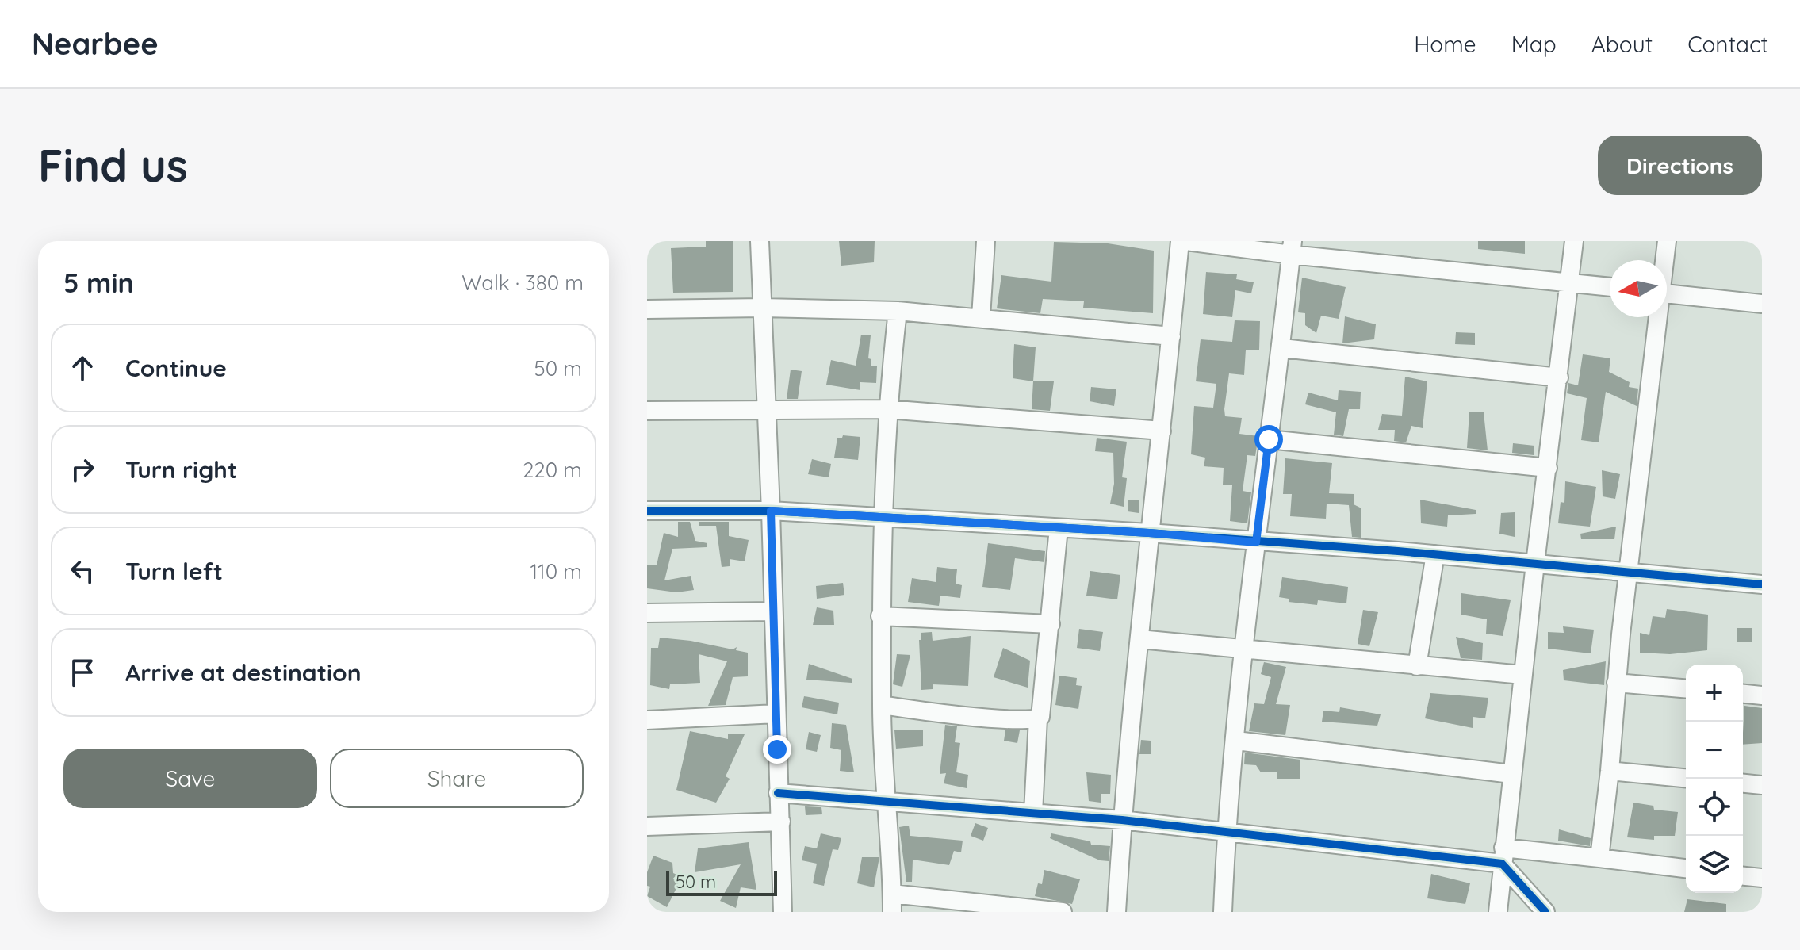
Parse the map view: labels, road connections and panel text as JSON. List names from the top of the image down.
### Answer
{
  "scale_bar": "50 m",
  "north": "left",
  "page": {
    "header": "Nearbee",
    "nav": [
      "Home",
      "Map",
      "About",
      "Contact"
    ],
    "buttons": [
      "Directions",
      ["Save", "Share"]
    ],
    "title": "Find us",
    "heading": ["5 min", "Walk · 380 m"],
    "list": [
      ["Continue", "50 m"],
      ["Turn right", "220 m"],
      ["Turn left", "110 m"],
      "Arrive at destination"
    ],
    "map_buttons": ["+", "−"],
    "scale": "50 m"
  }
}
